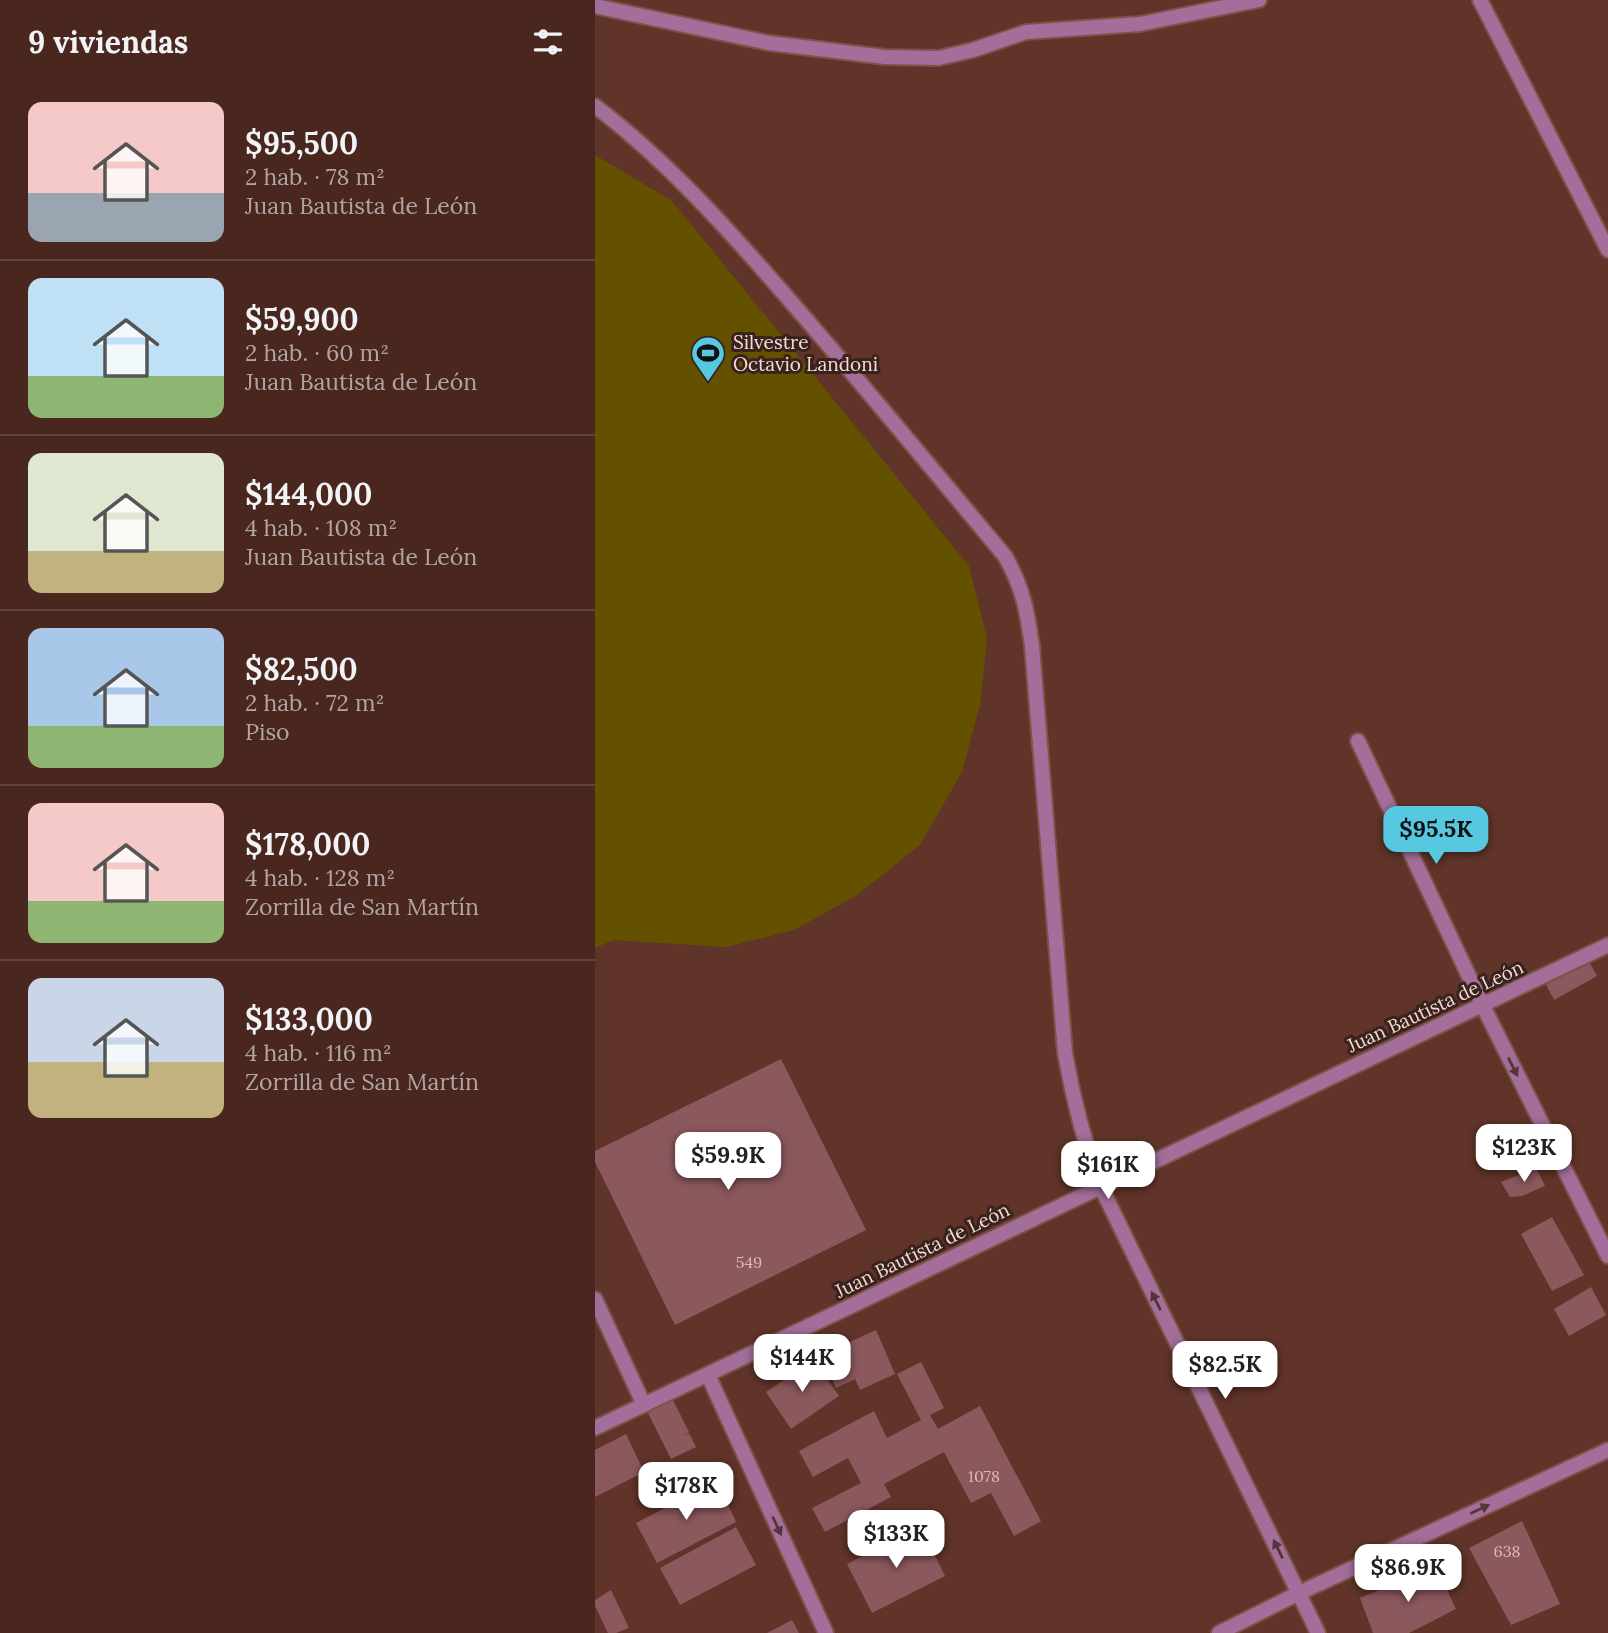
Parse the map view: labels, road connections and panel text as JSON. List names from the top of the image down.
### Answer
{
  "streets": {
    "street": ["Juan Bautista de León"]
  },
  "places": {
    "sports": ["Silvestre Octavio Landoni"]
  },
  "house_numbers": ["549", "1078", "638"],
  "page": {
    "heading": "9 viviendas",
    "list": [
      {
        "name": "$95,500",
        "note": "2 hab. · 78 m² · Juan Bautista de León"
      },
      {
        "name": "$59,900",
        "note": "2 hab. · 60 m² · Juan Bautista de León"
      },
      {
        "name": "$144,000",
        "note": "4 hab. · 108 m² · Juan Bautista de León"
      },
      {
        "name": "$82,500",
        "note": "2 hab. · 72 m² · Piso"
      },
      {
        "name": "$178,000",
        "note": "4 hab. · 128 m² · Zorrilla de San Martín"
      },
      {
        "name": "$133,000",
        "note": "4 hab. · 116 m² · Zorrilla de San Martín"
      }
    ],
    "price": [
      "$95.5K",
      "$123K",
      "$59.9K",
      "$161K",
      "$144K",
      "$82.5K",
      "$178K",
      "$133K",
      "$86.9K"
    ]
  }
}
